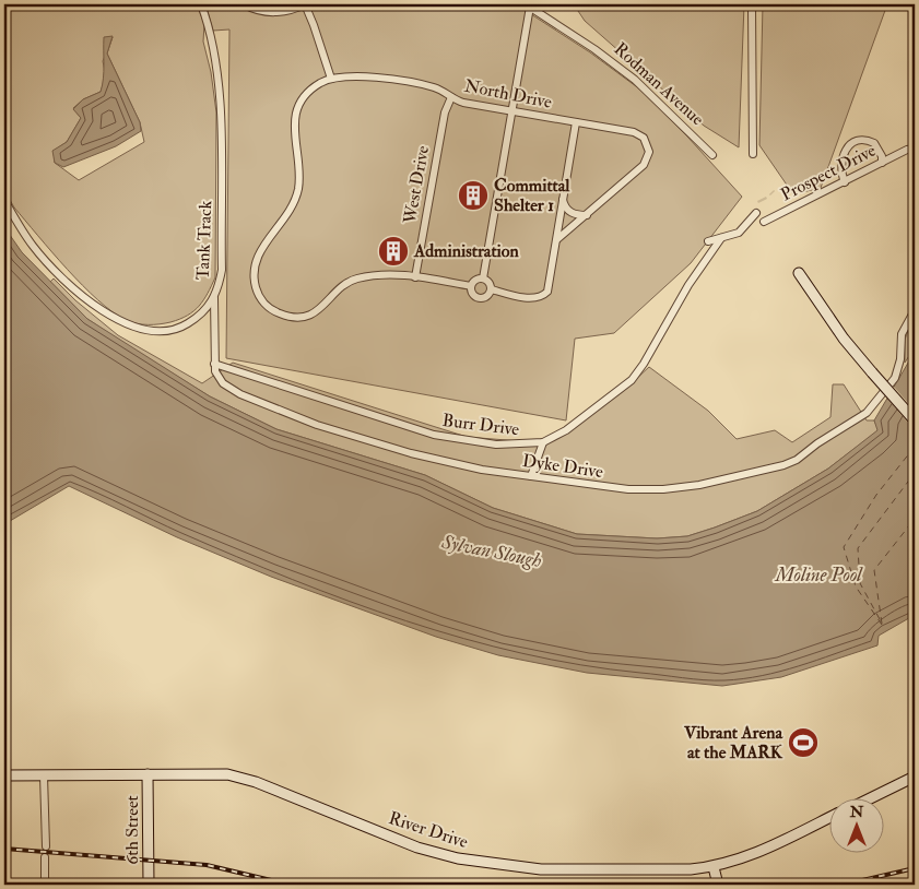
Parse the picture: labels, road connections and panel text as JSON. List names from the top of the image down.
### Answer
{
  "streets": {
    "main road": ["6th Street", "River Drive"],
    "street": [
      "Rodman Avenue",
      "North Drive",
      "Prospect Drive",
      "West Drive",
      "Tank Track",
      "Burr Drive",
      "Dyke Drive"
    ]
  },
  "crossings": [
    ["North Drive", "West Drive"],
    ["Burr Drive", "Dyke Drive"],
    ["6th Street", "River Drive"]
  ],
  "water": ["Sylvan Slough", "Moline Pool"],
  "places": {
    "building": ["Committal Shelter 1", "Administration"],
    "sports": ["Vibrant Arena at the MARK"]
  },
  "north": "top"
}
